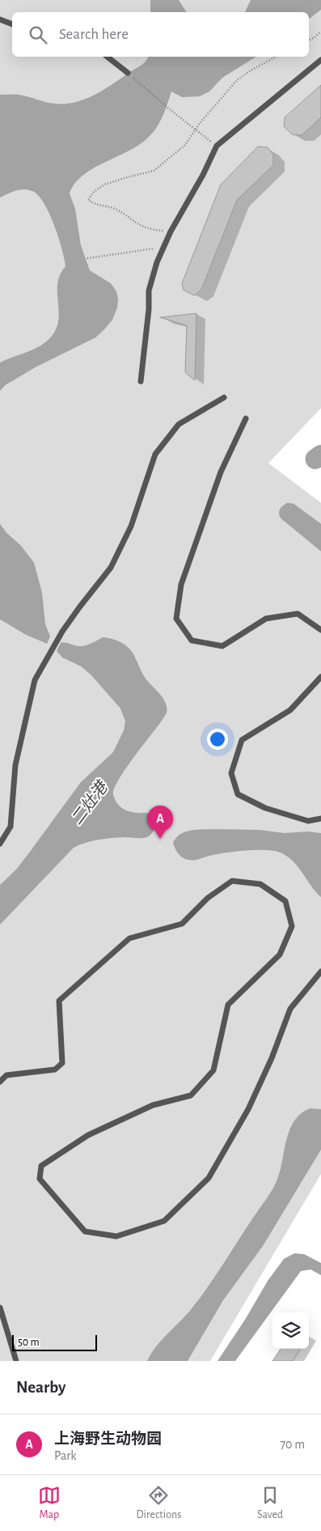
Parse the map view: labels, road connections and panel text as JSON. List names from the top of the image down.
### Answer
{
  "water": ["二灶港"],
  "scale_bar": "50 m",
  "page": {
    "search": "Search here",
    "pins": "A",
    "scale": "50 m",
    "heading": "Nearby",
    "list": [
      {
        "mark": "A",
        "name": "上海野生动物园",
        "note": "Park",
        "value": "70 m"
      }
    ],
    "nav": ["Map", "Directions", "Saved"]
  }
}
